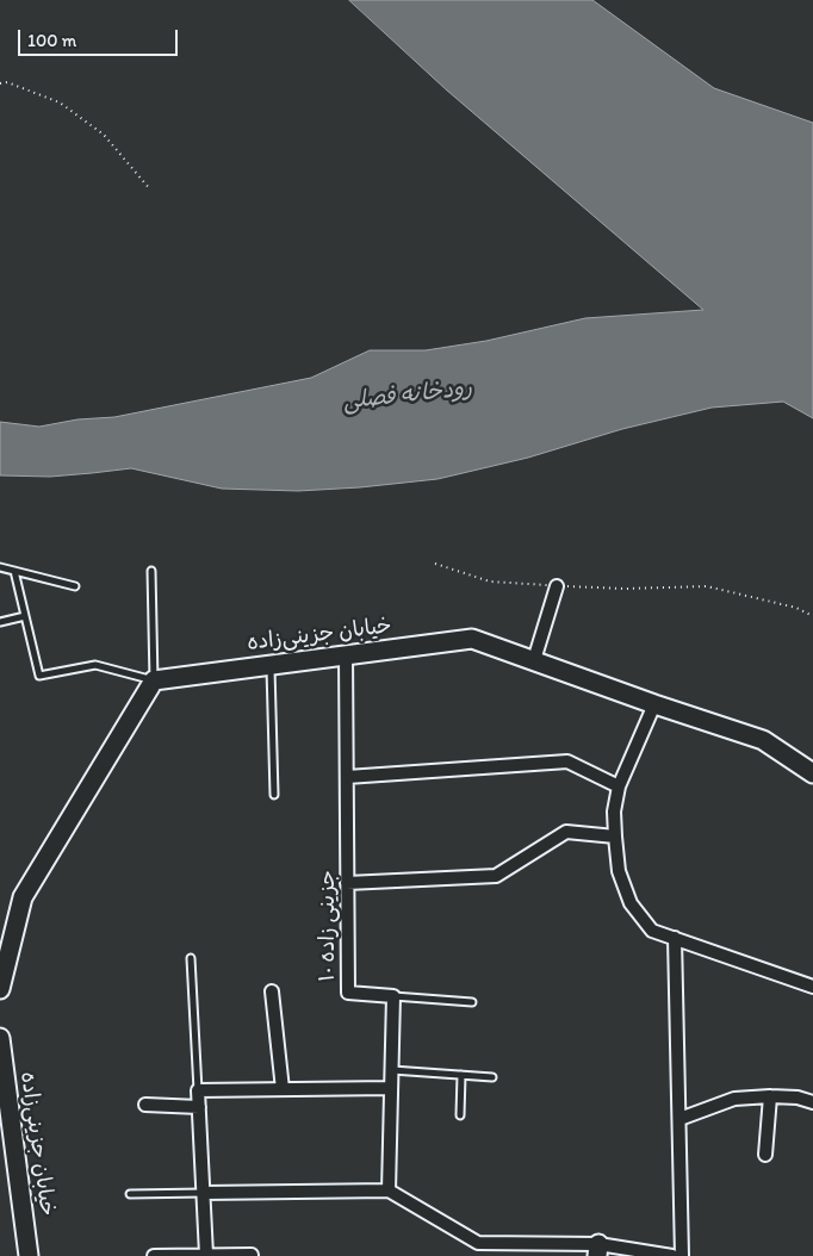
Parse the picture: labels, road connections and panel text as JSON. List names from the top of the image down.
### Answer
{
  "streets": {
    "street": ["خیابان جزینی‌زاده", "جزینی زاده ۱۰"]
  },
  "crossings": [
    ["خیابان جزینی‌زاده", "جزینی زاده ۱۰"]
  ],
  "water": ["رودخانه فصلی"],
  "scale_bar": "100 m"
}
